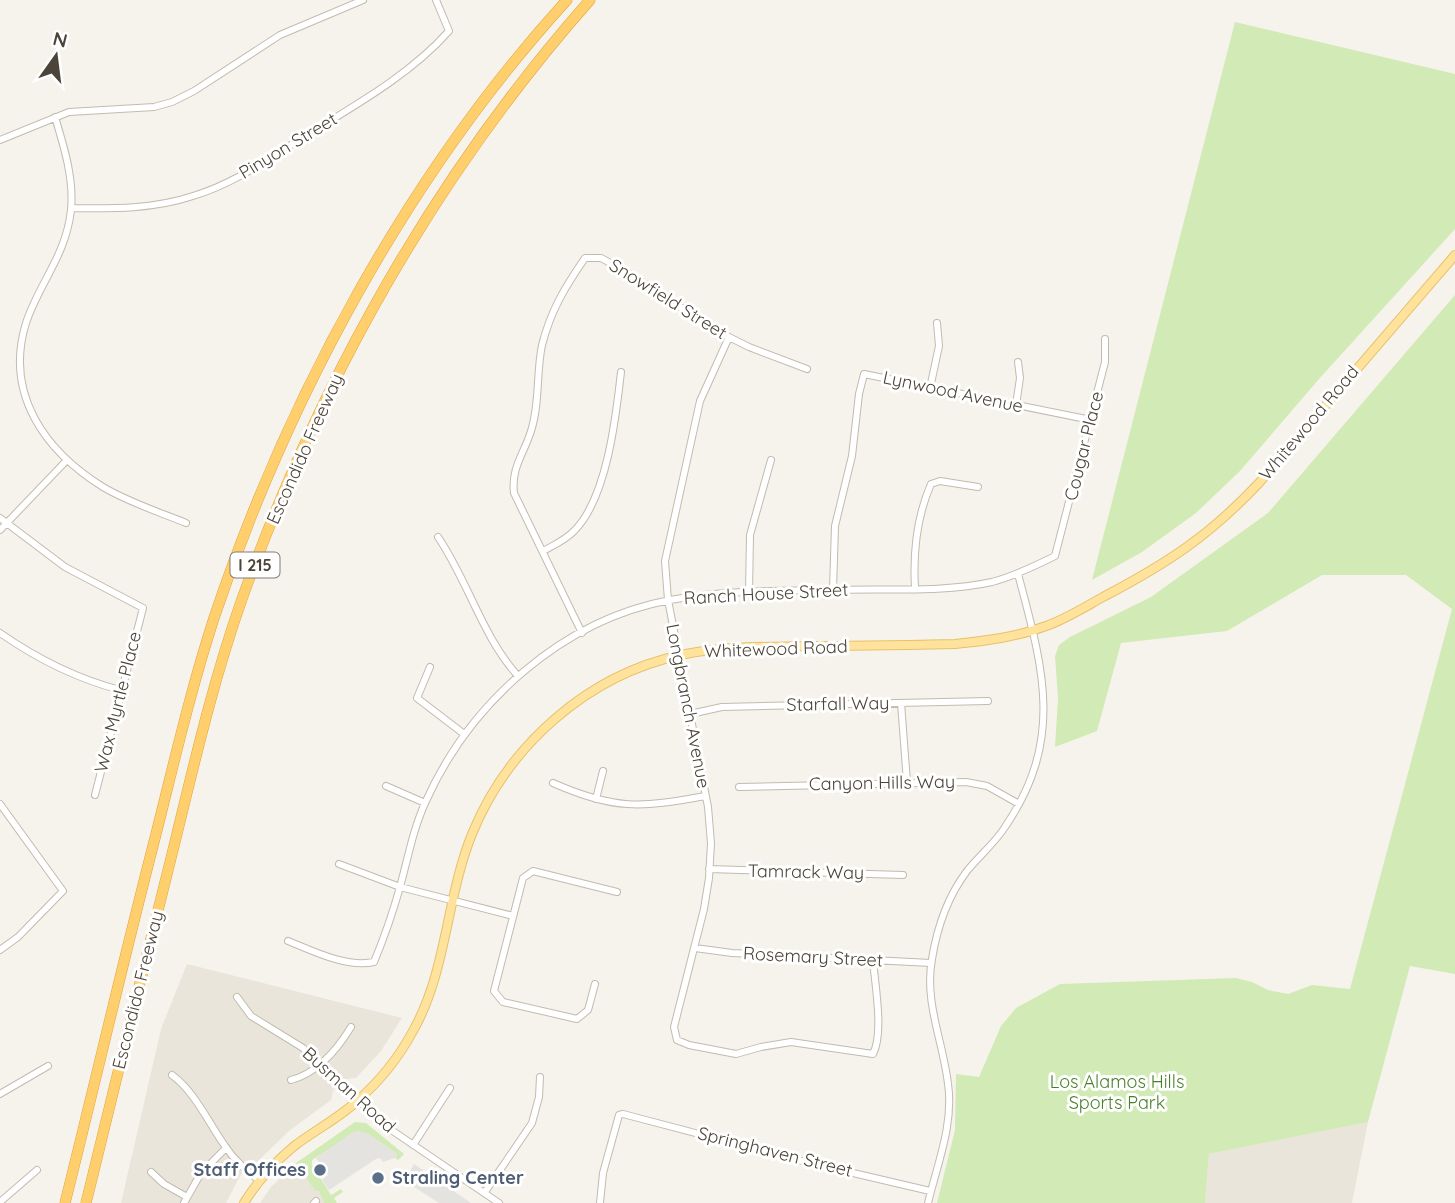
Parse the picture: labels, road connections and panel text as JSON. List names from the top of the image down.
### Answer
{
  "streets": {
    "highway": ["Escondido Freeway", "I 215"],
    "main road": ["Whitewood Road"],
    "street": [
      "Pinyon Street",
      "Snowfield Street",
      "Lynwood Avenue",
      "Cougar Place",
      "Ranch House Street",
      "Wax Myrtle Place",
      "Starfall Way",
      "Longbranch Avenue",
      "Canyon Hills Way",
      "Tamrack Way",
      "Rosemary Street",
      "Busman Road",
      "Springhaven Street"
    ]
  },
  "crossings": [
    ["Snowfield Street", "Longbranch Avenue"],
    ["Lynwood Avenue", "Cougar Place"],
    ["Lynwood Avenue", "Ranch House Street"],
    ["Whitewood Road", "Longbranch Avenue"],
    ["Whitewood Road", "Busman Road"],
    ["Cougar Place", "Ranch House Street"],
    ["Ranch House Street", "Longbranch Avenue"],
    ["Starfall Way", "Longbranch Avenue"],
    ["Longbranch Avenue", "Tamrack Way"],
    ["Longbranch Avenue", "Rosemary Street"]
  ],
  "parks": ["Los Alamos Hills Sports Park"],
  "places": ["Staff Offices", "Straling Center"],
  "north": "top"
}
